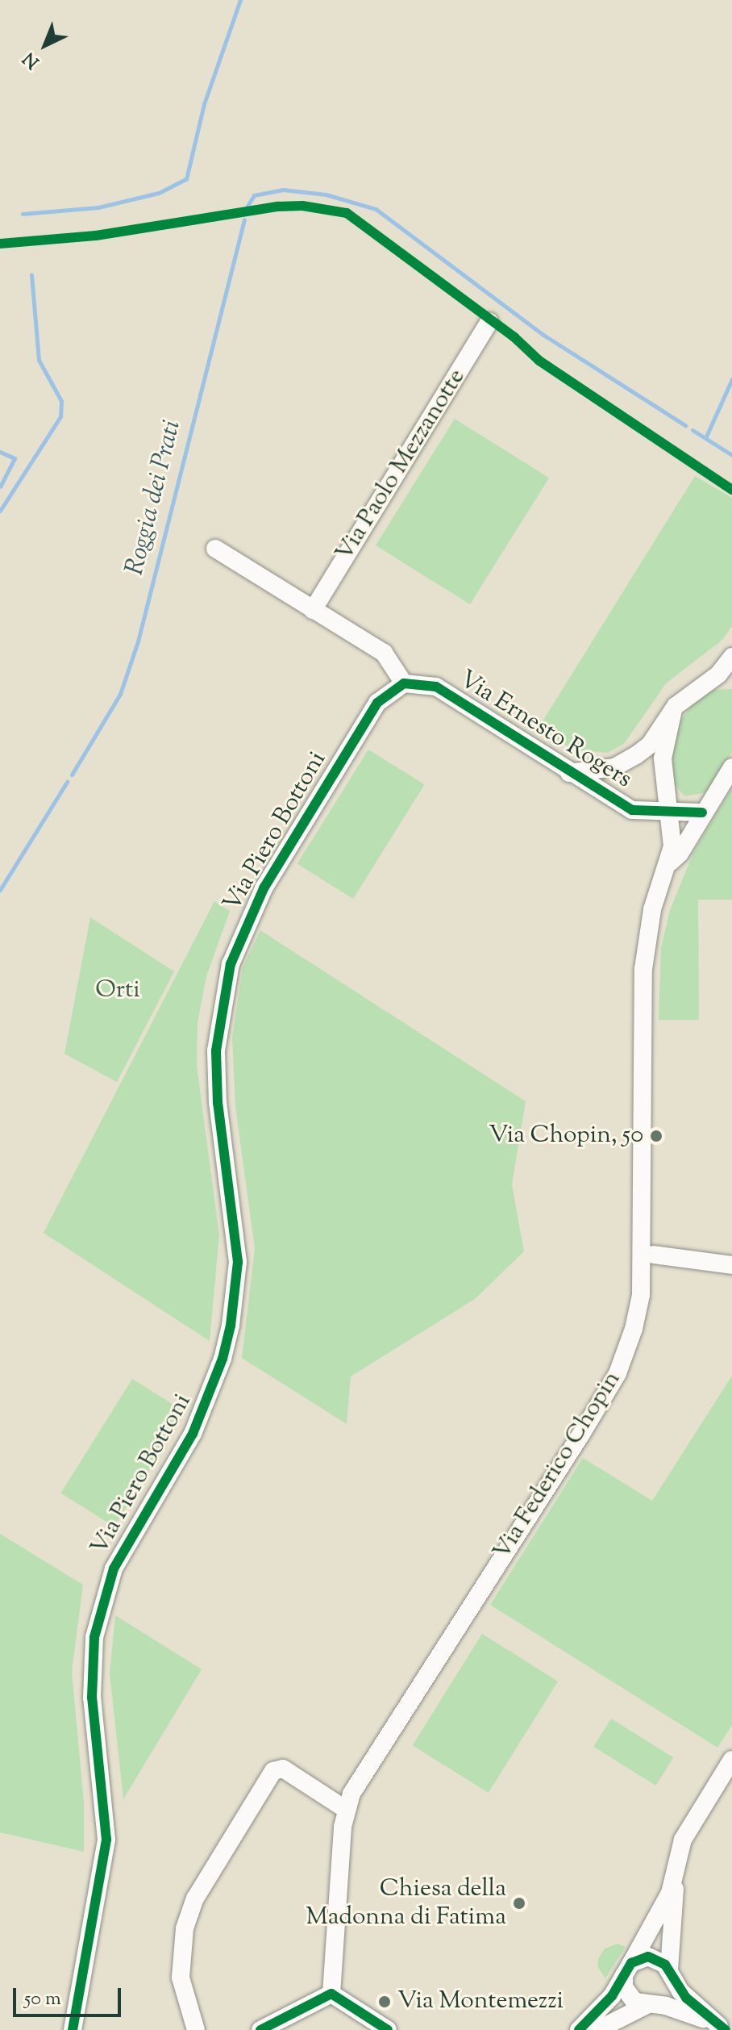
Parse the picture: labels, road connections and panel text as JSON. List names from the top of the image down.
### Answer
{
  "streets": {
    "street": [
      "Via Paolo Mezzanotte",
      "Via Ernesto Rogers",
      "Via Piero Bottoni",
      "Via Federico Chopin"
    ]
  },
  "crossings": [
    ["Via Ernesto Rogers", "Via Piero Bottoni"],
    ["Via Ernesto Rogers", "Via Federico Chopin"]
  ],
  "water": ["Roggia dei Prati"],
  "parks": ["Orti"],
  "places": ["Via Chopin, 50", "Chiesa della Madonna di Fatima", "Via Montemezzi"],
  "scale_bar": "50 m",
  "north": "bottom left"
}
